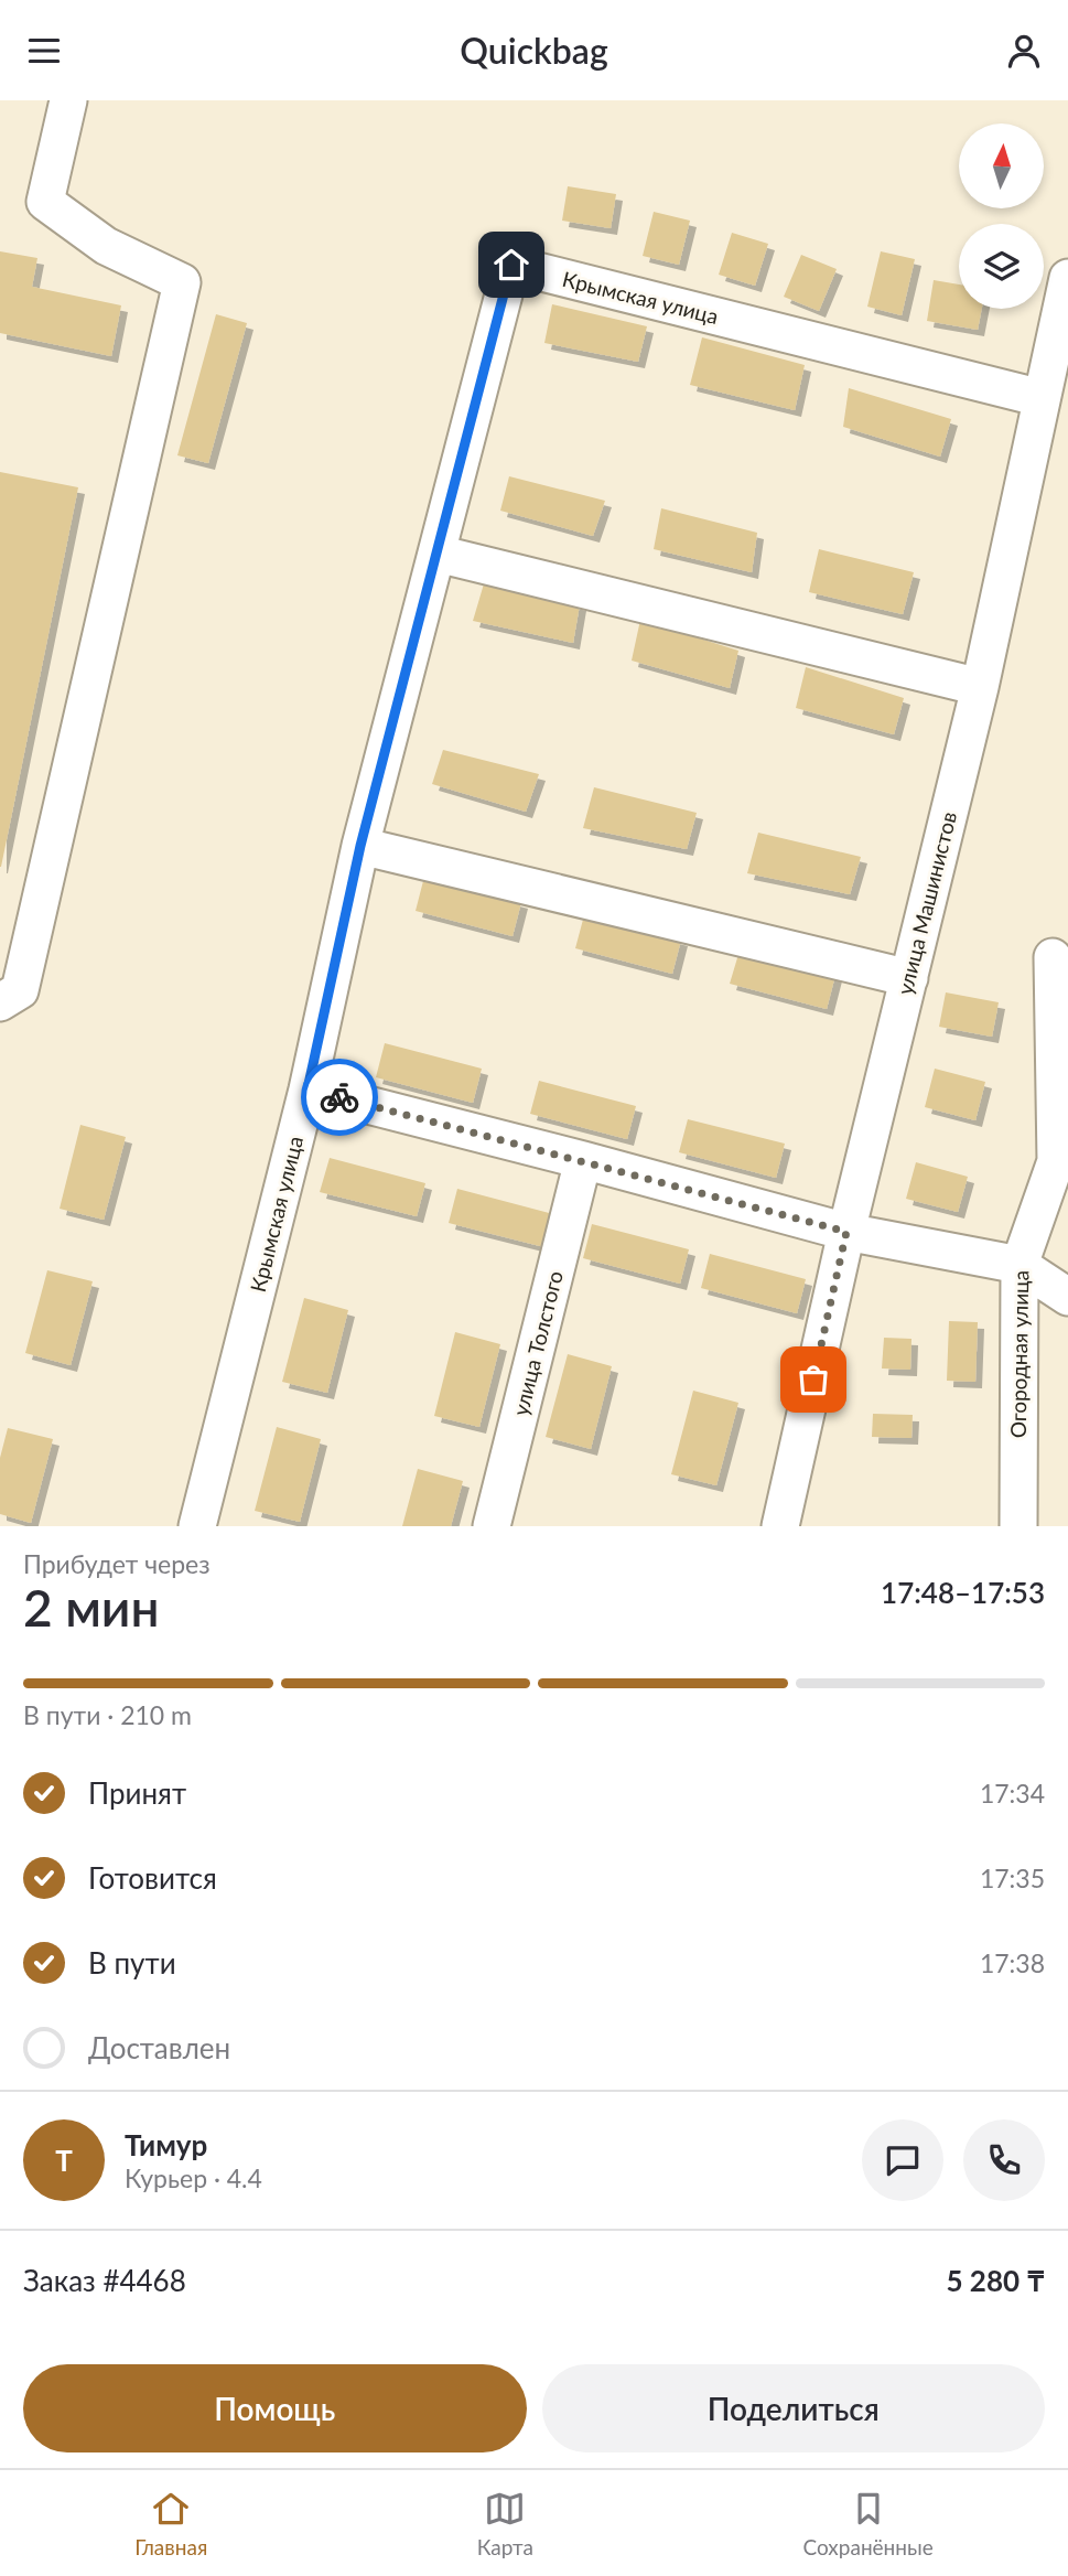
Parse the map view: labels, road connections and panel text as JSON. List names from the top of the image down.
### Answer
{
  "streets": {
    "street": [
      "Крымская улица",
      "улица Машинистов",
      "улица Толстого",
      "Огородная улица"
    ]
  },
  "crossings": [
    ["Крымская улица", "улица Машинистов"]
  ],
  "north": "top",
  "page": {
    "header": "Quickbag",
    "heading": ["2 мин", "Прибудет через", "17:48–17:53"],
    "panel": [
      "Тимур",
      "Курьер · 4.4",
      "Заказ #4468",
      "5 280 ₸"
    ],
    "bar": "В пути · 210 m",
    "list": [
      ["Принят", "17:34"],
      ["Готовится", "17:35"],
      ["В пути", "17:38"],
      "Доставлен"
    ],
    "round": "Т",
    "buttons": ["Помощь", "Поделиться"],
    "tabs": ["Главная", "Карта", "Сохранённые"]
  }
}
